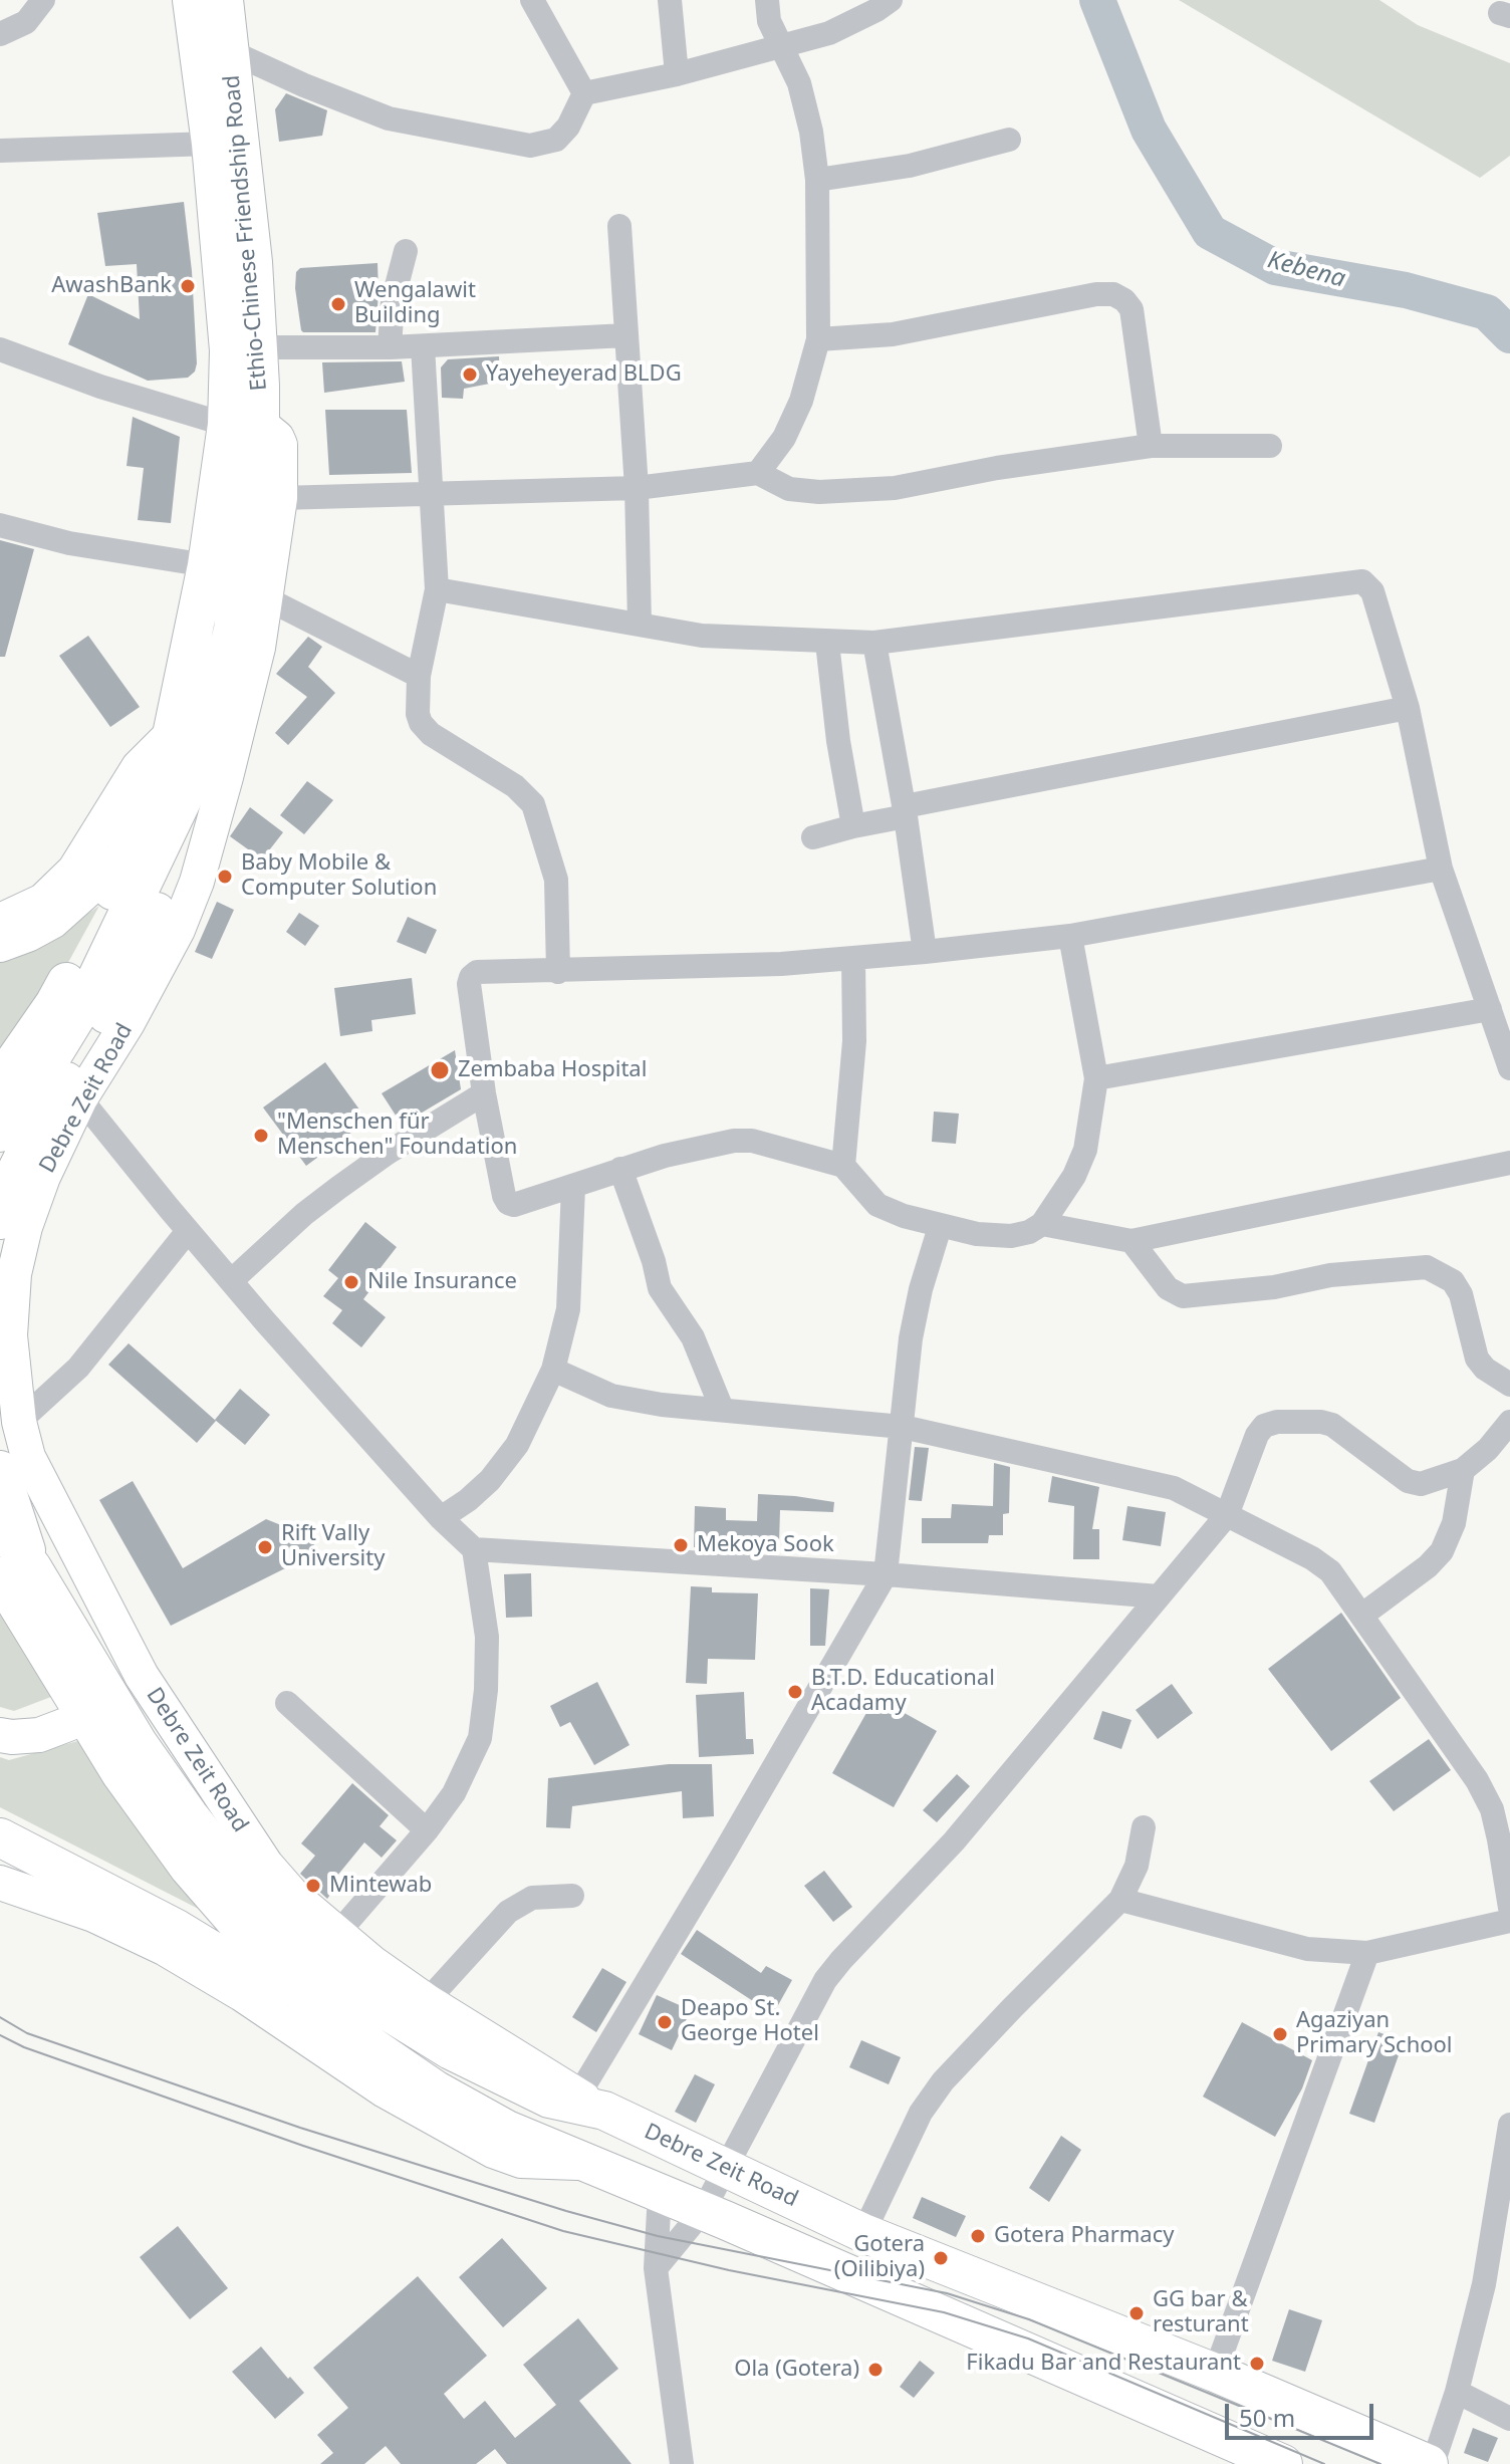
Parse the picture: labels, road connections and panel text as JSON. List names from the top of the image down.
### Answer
{
  "streets": {
    "main road": ["Ethio-Chinese Friendship Road", "Debre Zeit Road"]
  },
  "crossings": [
    ["Ethio-Chinese Friendship Road", "Debre Zeit Road"]
  ],
  "water": ["Kebena"],
  "places": [
    "AwashBank",
    "Wengalawit Building",
    "Yayeheyerad BLDG",
    "Baby Mobile & Computer Solution",
    "Zembaba Hospital",
    "\"Menschen für Menschen\" Foundation",
    "Nile Insurance",
    "Mekoya Sook",
    "Rift Vally University",
    "B.T.D. Educational Acadamy",
    "Mintewab",
    "Deapo St. George Hotel",
    "Agaziyan Primary School",
    "Gotera Pharmacy",
    "Gotera (Oilibiya)",
    "GG bar & resturant",
    "Fikadu Bar and Restaurant",
    "Ola (Gotera)"
  ],
  "scale_bar": "50 m"
}
